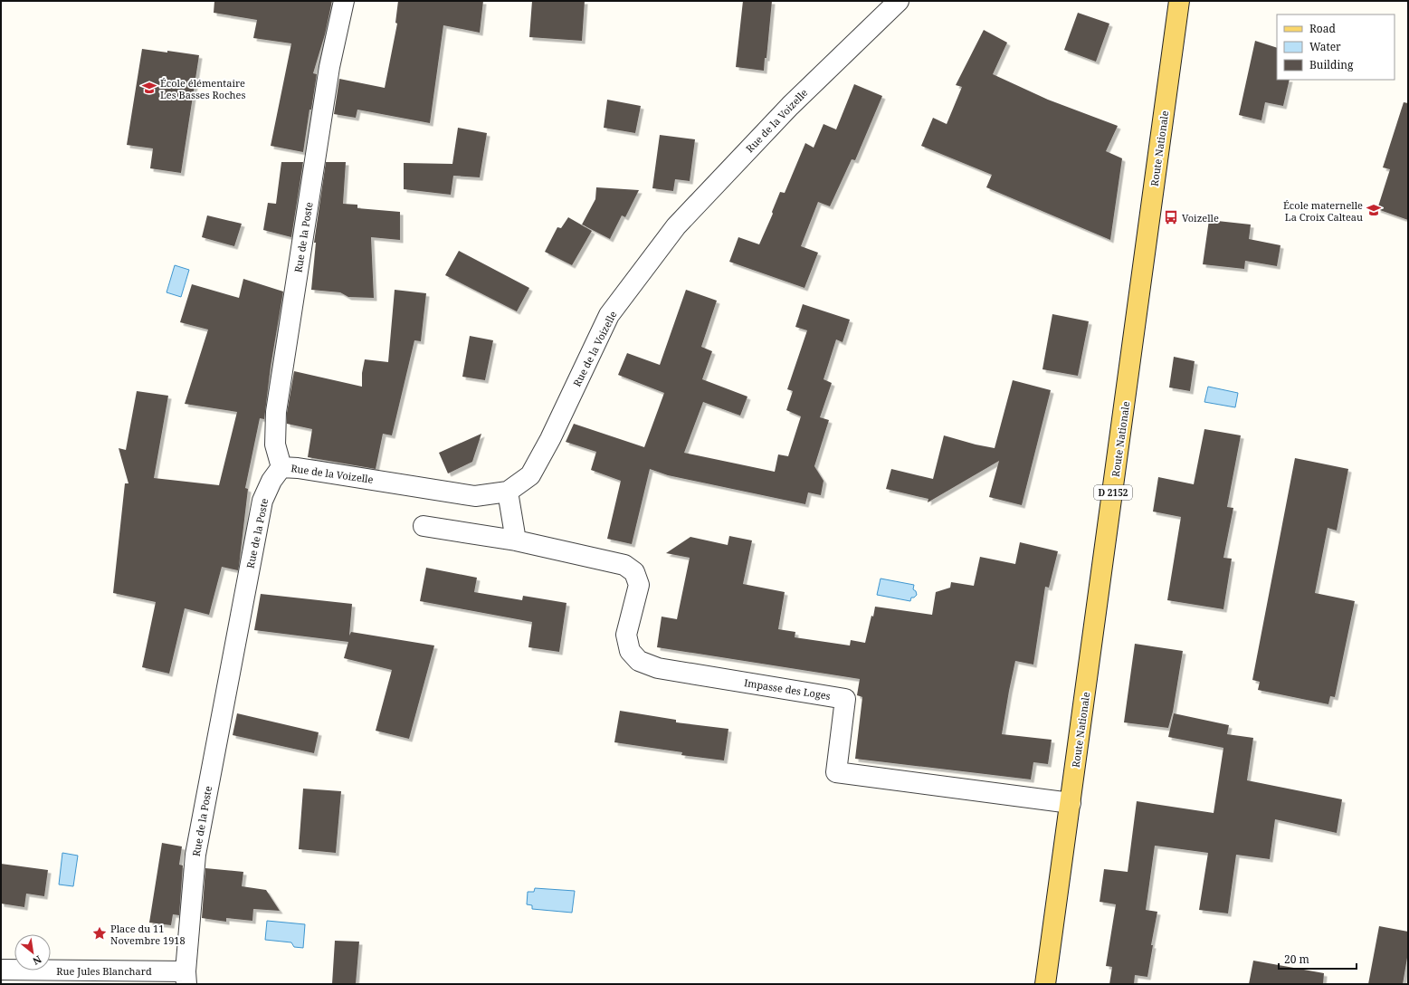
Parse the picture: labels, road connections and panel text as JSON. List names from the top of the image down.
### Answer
{
  "streets": {
    "main road": ["Route Nationale", "D 2152"],
    "street": [
      "Rue de la Voizelle",
      "Rue de la Poste",
      "Impasse des Loges",
      "Rue Jules Blanchard"
    ]
  },
  "crossings": [
    ["Rue de la Voizelle", "Rue de la Poste"],
    ["Route Nationale", "Impasse des Loges"],
    ["Rue de la Poste", "Rue Jules Blanchard"]
  ],
  "places": {
    "school or university": ["École élémentaire Les Basses Roches", "École maternelle La Croix Calteau"],
    "bus stop": ["Voizelle"],
    "place": ["Place du 11 Novembre 1918"]
  },
  "legend": ["Road", "Water", "Building"],
  "scale_bar": "20 m",
  "north": "bottom right"
}
